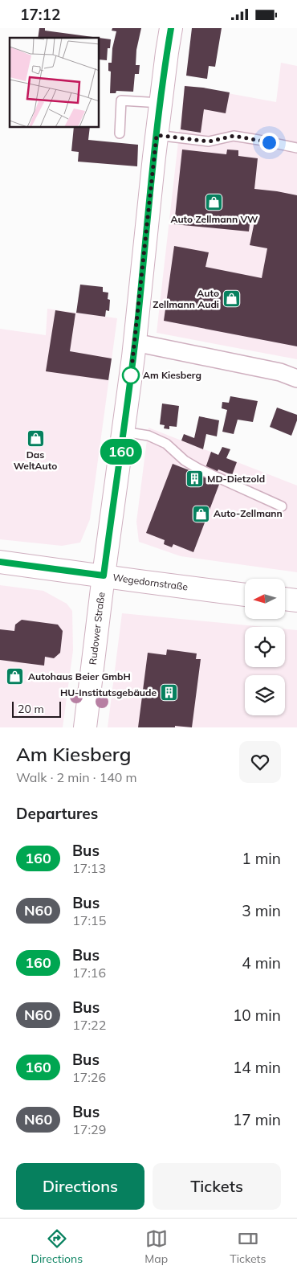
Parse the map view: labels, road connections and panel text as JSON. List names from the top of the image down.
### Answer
{
  "streets": {
    "street": ["Wegedornstraße", "Rudower Straße"]
  },
  "crossings": [
    ["Wegedornstraße", "Rudower Straße"]
  ],
  "places": {
    "shop": [
      "Auto Zellmann VW",
      "Auto Zellmann Audi",
      "Das WeltAuto",
      "Auto-Zellmann",
      "Autohaus Beier GmbH"
    ],
    "other": ["Am Kiesberg"],
    "building": ["MD-Dietzold", "HU-Institutsgebäude"]
  },
  "lines": ["bus line 160"],
  "scale_bar": "20 m",
  "north": "left",
  "page": {
    "status": "17:12",
    "on_map": "160",
    "scale": "20 m",
    "heading": [
      ["Am Kiesberg", "Walk · 2 min · 140 m"],
      "Departures"
    ],
    "list": [
      {
        "mark": "160",
        "name": "Bus",
        "note": "17:13",
        "value": "1 min"
      },
      {
        "mark": "N60",
        "name": "Bus",
        "note": "17:15",
        "value": "3 min"
      },
      {
        "mark": "160",
        "name": "Bus",
        "note": "17:16",
        "value": "4 min"
      },
      {
        "mark": "N60",
        "name": "Bus",
        "note": "17:22",
        "value": "10 min"
      },
      {
        "mark": "160",
        "name": "Bus",
        "note": "17:26",
        "value": "14 min"
      },
      {
        "mark": "N60",
        "name": "Bus",
        "note": "17:29",
        "value": "17 min"
      }
    ],
    "buttons": ["Directions", "Tickets"],
    "tabs": ["Directions", "Map", "Tickets"]
  }
}
